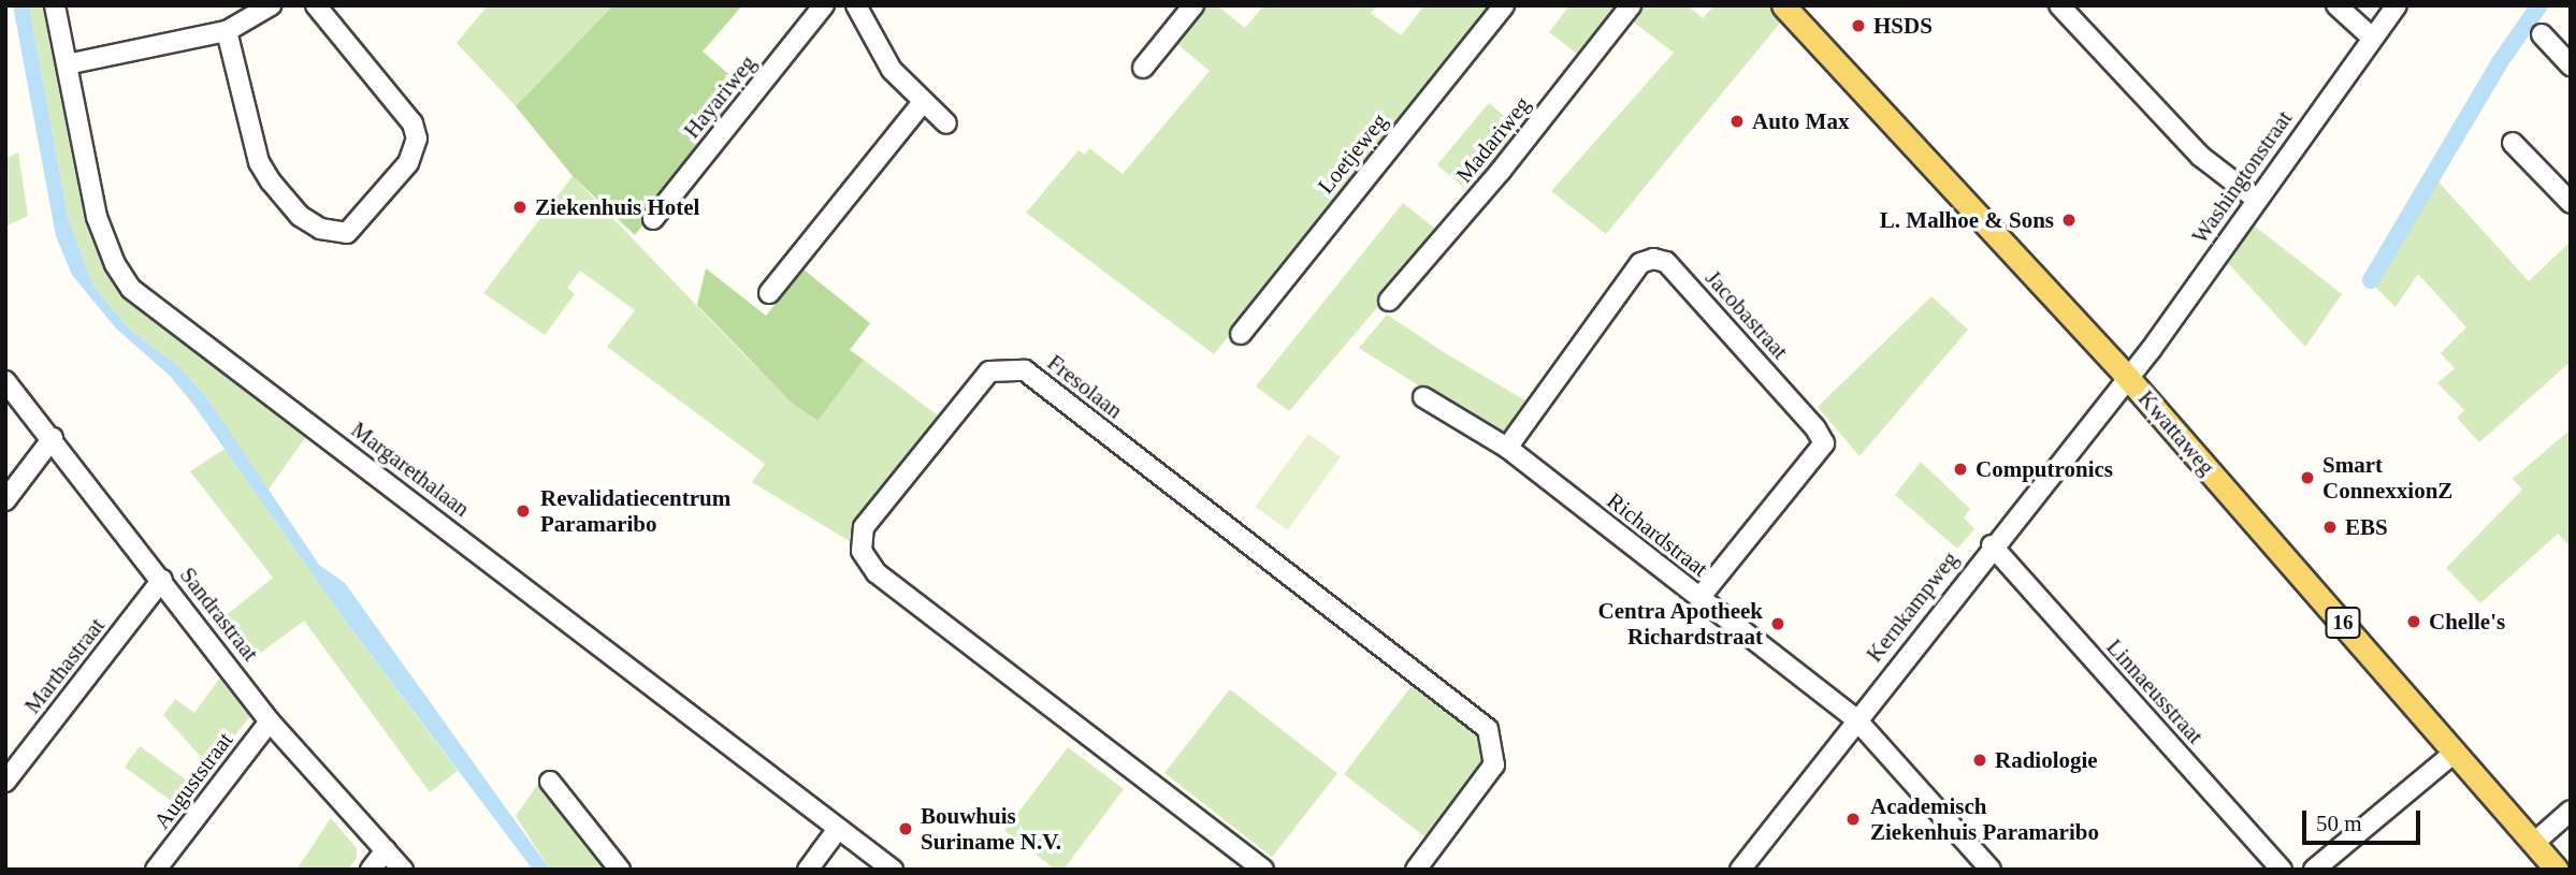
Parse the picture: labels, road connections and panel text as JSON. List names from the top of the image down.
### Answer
{
  "streets": {
    "main road": ["Kwattaweg", "16"],
    "street": [
      "Hayariweg",
      "Madariweg",
      "Loetjeweg",
      "Washingtonstraat",
      "Jacobastraat",
      "Fresolaan",
      "Margarethalaan",
      "Richardstraat",
      "Kernkampweg",
      "Sandrastraat",
      "Marthastraat",
      "Linnaeusstraat",
      "Auguststraat"
    ]
  },
  "crossings": [
    ["Washingtonstraat", "Kwattaweg"],
    ["Washingtonstraat", "Kernkampweg"],
    ["Jacobastraat", "Richardstraat"],
    ["Kwattaweg", "Kernkampweg"],
    ["Richardstraat", "Kernkampweg"],
    ["Kernkampweg", "Linnaeusstraat"],
    ["Sandrastraat", "Marthastraat"],
    ["Sandrastraat", "Auguststraat"]
  ],
  "places": [
    "HSDS",
    "Auto Max",
    "Ziekenhuis Hotel",
    "L. Malhoe & Sons",
    "Computronics",
    "Smart ConnexxionZ",
    "Revalidatiecentrum Paramaribo",
    "EBS",
    "Chelle's",
    "Centra Apotheek Richardstraat",
    "Radiologie",
    "Academisch Ziekenhuis Paramaribo",
    "Bouwhuis Suriname N.V."
  ],
  "scale_bar": "50 m"
}
